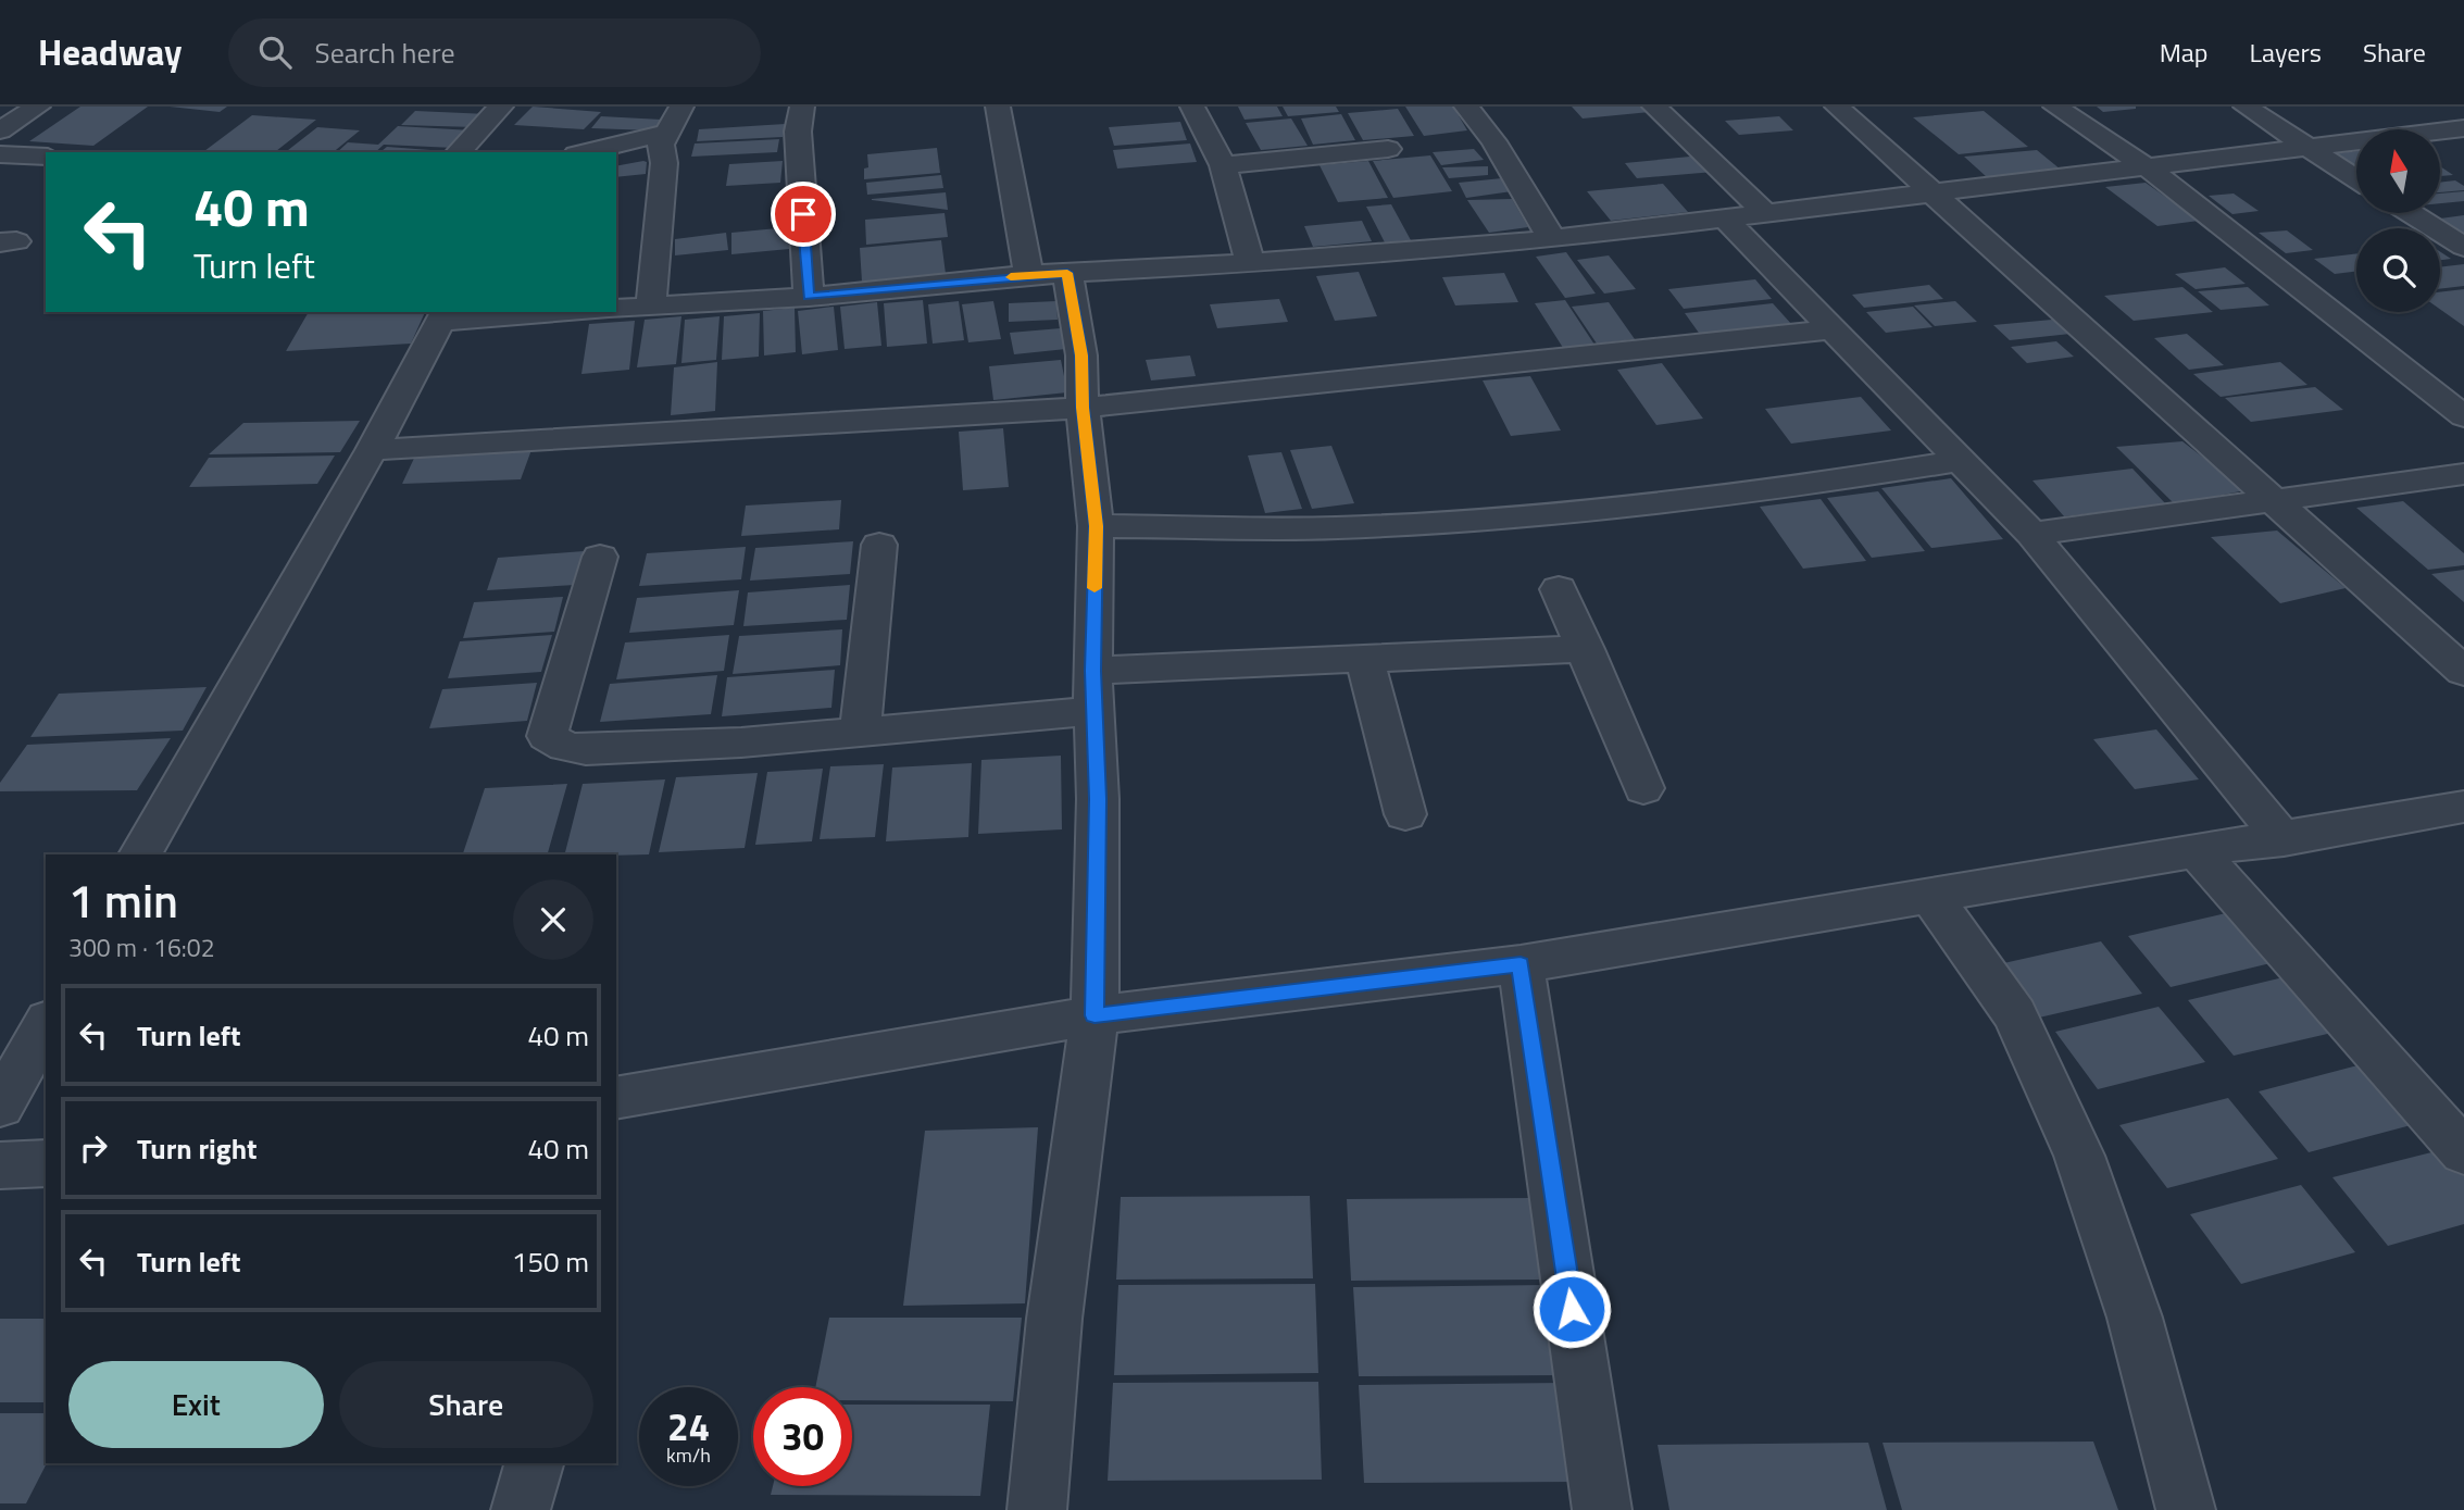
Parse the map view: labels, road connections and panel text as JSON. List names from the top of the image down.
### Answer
{
  "north": "top",
  "page": {
    "header": "Headway",
    "search": "Search here",
    "nav": ["Map", "Layers", "Share"],
    "turn": ["40 m", "Turn left"],
    "heading": ["1 min", "300 m · 16:02"],
    "list": [
      {
        "name": "Turn left",
        "value": "40 m"
      },
      {
        "name": "Turn right",
        "value": "40 m"
      },
      {
        "name": "Turn left",
        "value": "150 m"
      }
    ],
    "buttons": ["Exit", "Share"],
    "speed": "24 km/h",
    "limit": "30"
  }
}
